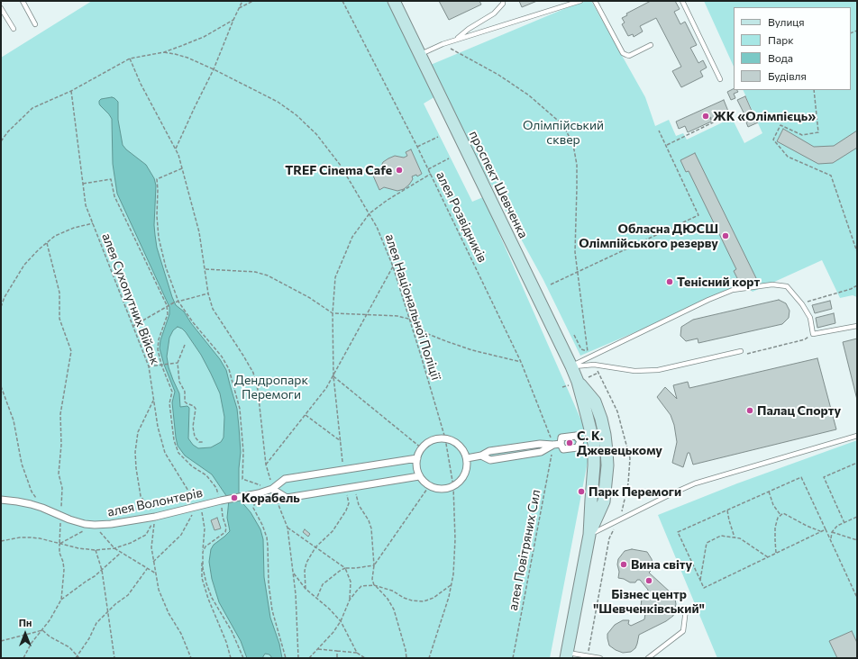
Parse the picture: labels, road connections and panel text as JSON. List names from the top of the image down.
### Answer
{
  "streets": {
    "main road": ["проспект Шевченка"],
    "street": ["алея Волонтерів"],
    "path": [
      "алея Розвідників",
      "алея Сухопутних Військ",
      "алея Національної Поліції",
      "алея Повітряних Сил"
    ]
  },
  "crossings": [
    ["алея Розвідників", "алея Повітряних Сил"],
    ["алея Сухопутних Військ", "алея Волонтерів"]
  ],
  "parks": ["Олімпійський сквер", "Дендропарк Перемоги"],
  "places": [
    "ЖК «Олімпієць»",
    "TREF Cinema Cafe",
    "Обласна ДЮСШ Олімпійського резерву",
    "Тенісний корт",
    "Палац Спорту",
    "С. К. Джевецькому",
    "Парк Перемоги",
    "Корабель",
    "Вина світу",
    "Бізнес центр \"Шевченківський\""
  ],
  "legend": [
    "Вулиця",
    "Парк",
    "Вода",
    "Будівля"
  ],
  "north": "top"
}
